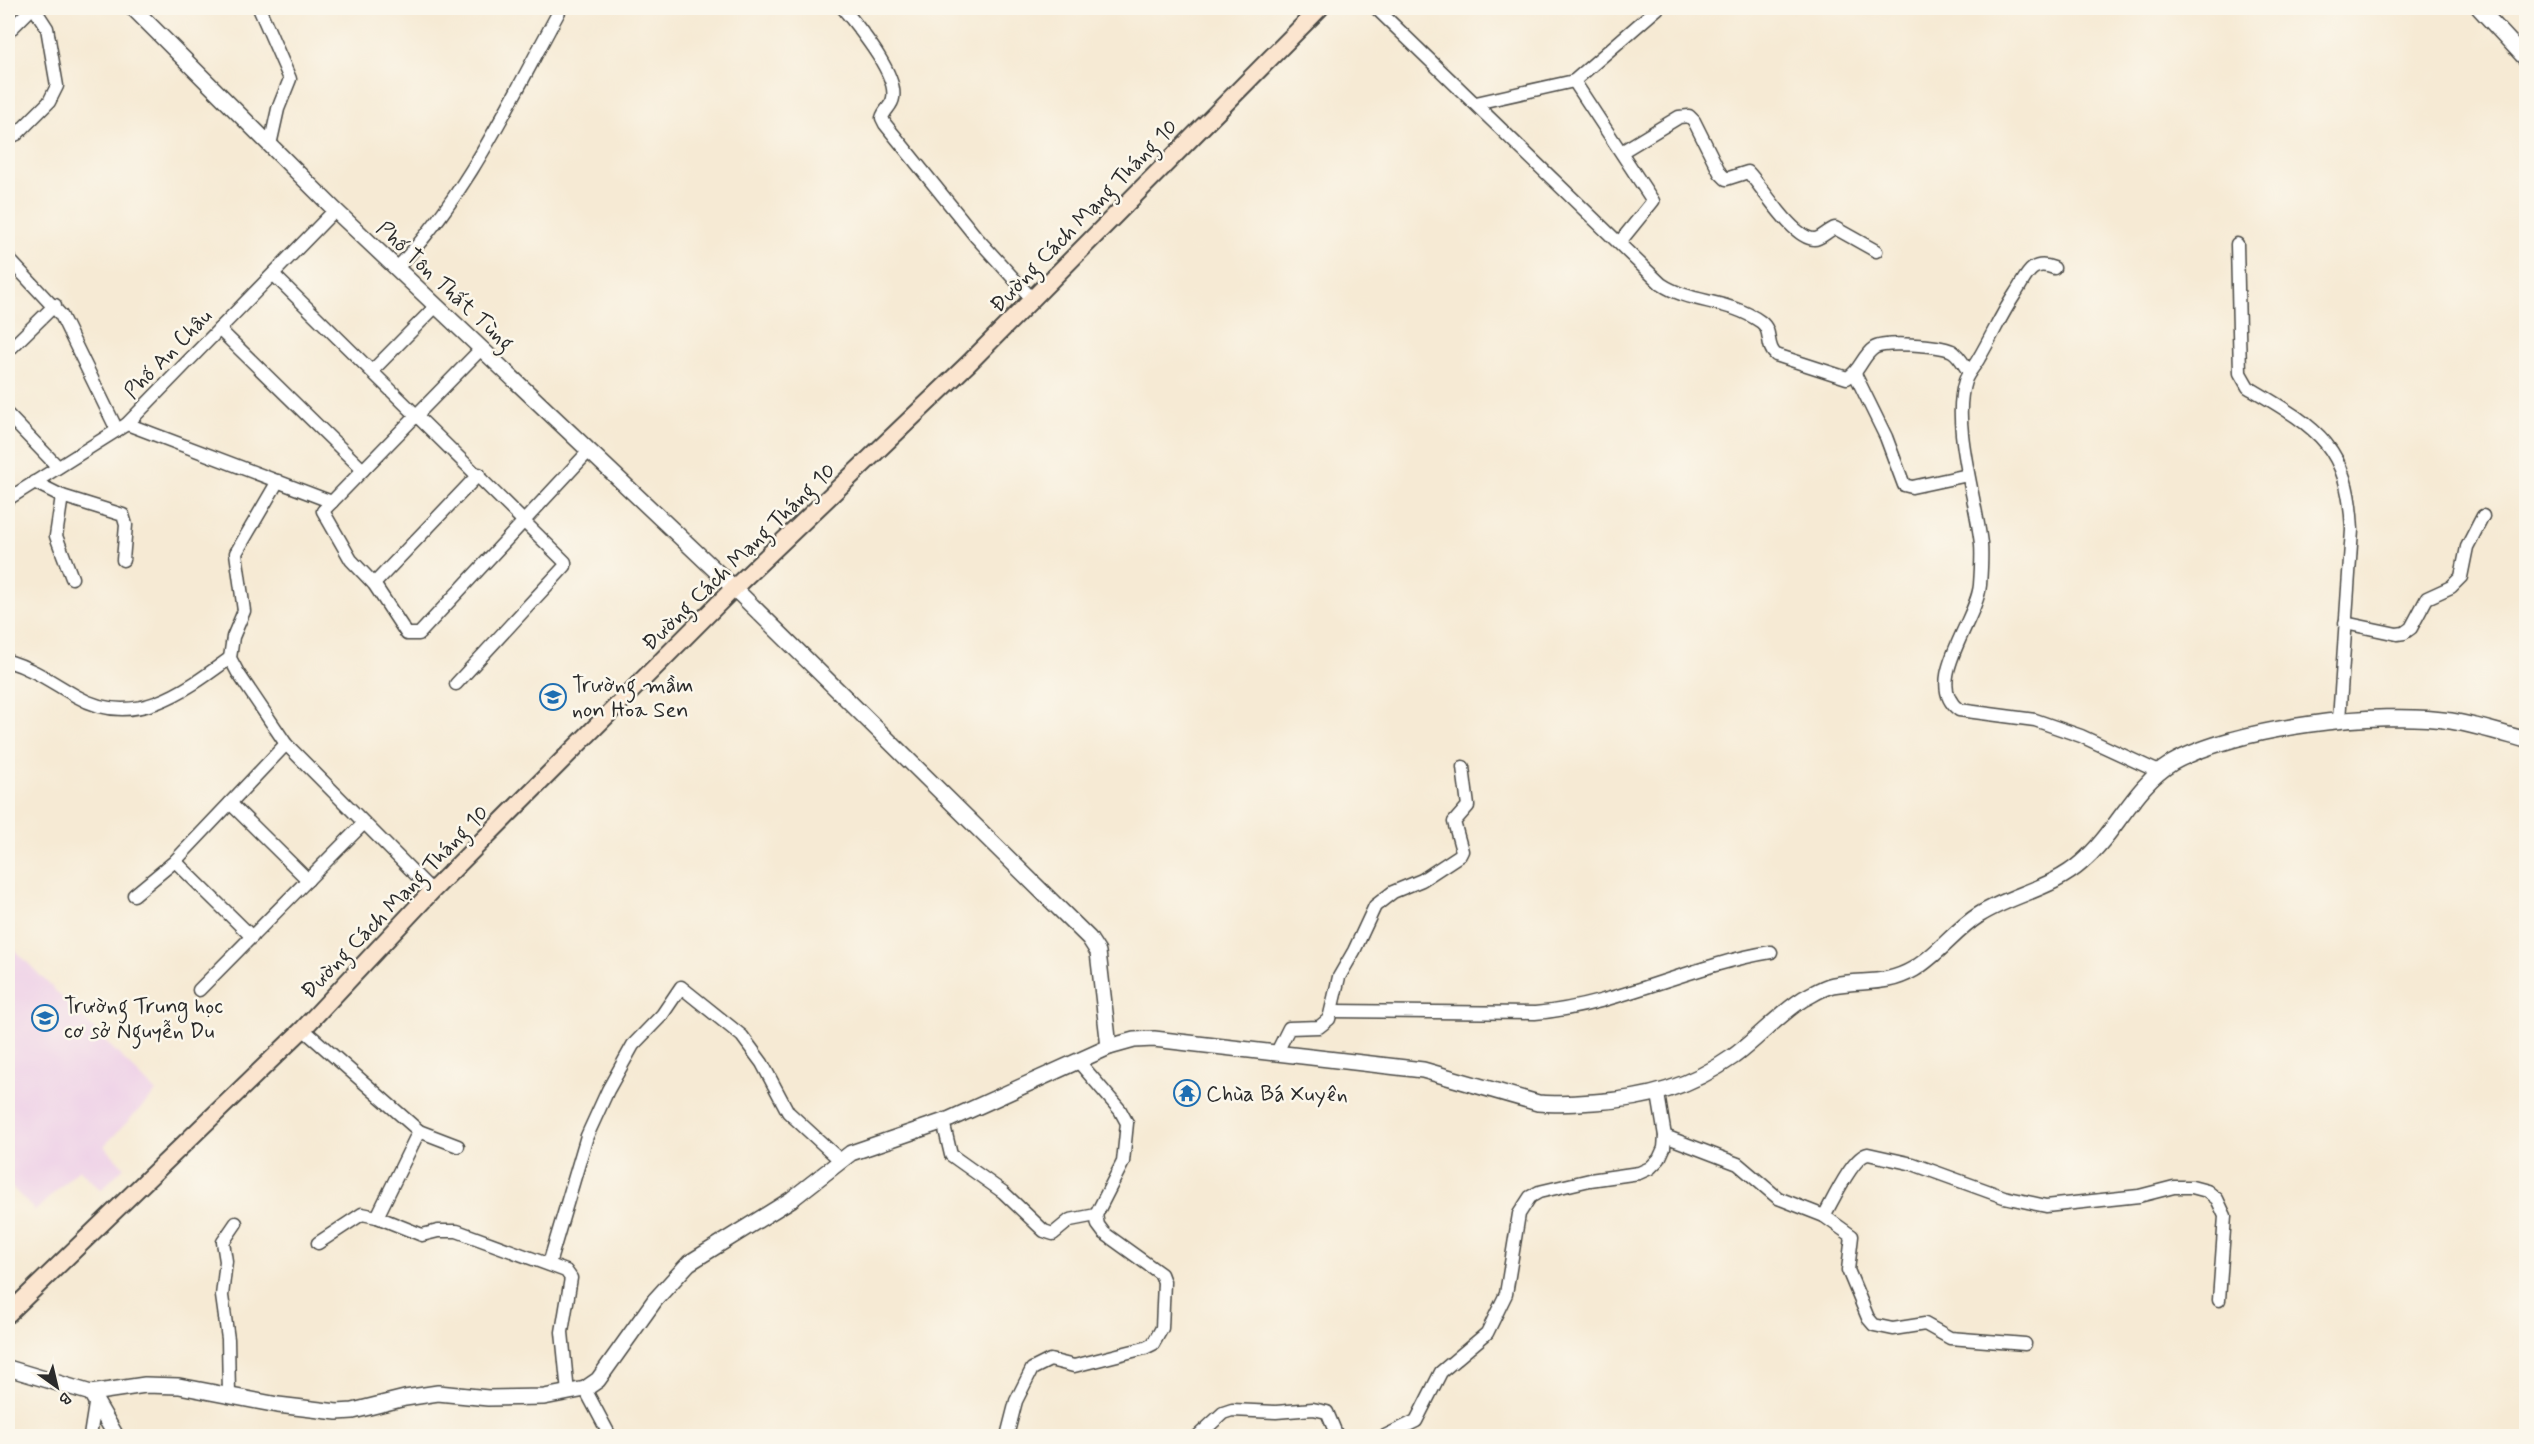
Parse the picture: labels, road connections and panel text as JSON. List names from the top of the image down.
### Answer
{
  "streets": {
    "main road": ["Đường Cách Mạng Tháng 10"],
    "street": ["Phố Tôn Thất Tùng", "Phố An Châu"]
  },
  "crossings": [
    ["Đường Cách Mạng Tháng 10", "Phố Tôn Thất Tùng"],
    ["Phố Tôn Thất Tùng", "Phố An Châu"]
  ],
  "places": {
    "school or university": ["Trường mầm non Hoa Sen", "Trường Trung học cơ sở Nguyễn Du"],
    "temple": ["Chùa Bá Xuyên"]
  },
  "north": "bottom right"
}
